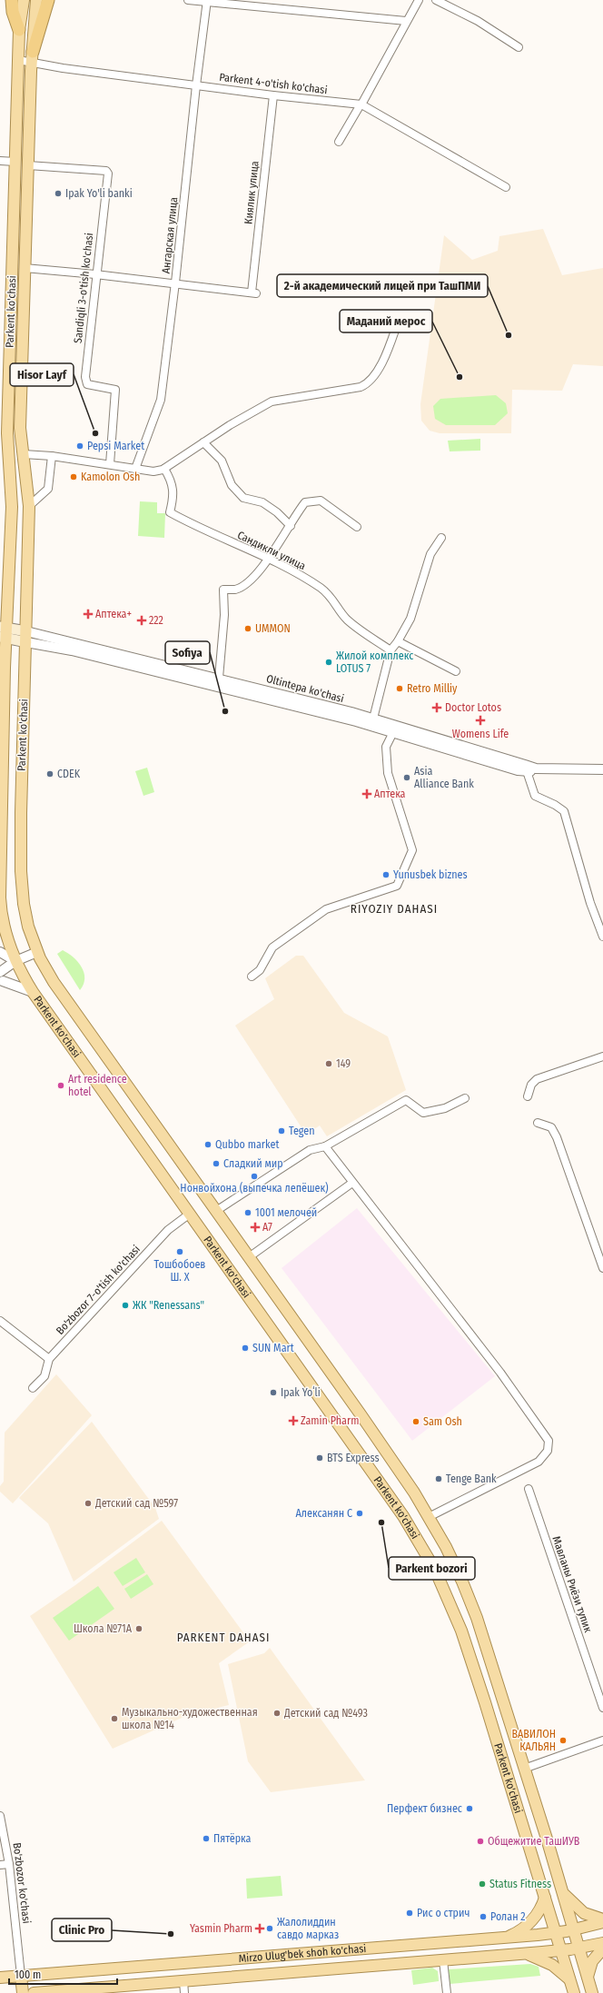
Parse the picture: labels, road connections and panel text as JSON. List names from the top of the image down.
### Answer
{
  "streets": {
    "main road": ["Parkent ko'chasi", "Oltintepa ko'chasi", "Mirzo Ulug'bek shoh ko'chasi"],
    "street": [
      "Parkent 4-o'tish ko'chasi",
      "Киялик улица",
      "Ангарская улица",
      "Sandiqli 3-o'tish ko'chasi",
      "Сандикли улица",
      "Bo'zbozor 7-o'tish ko'chasi",
      "Мавланы Риёзи тупик",
      "Bo'zbozor ko'chasi"
    ]
  },
  "crossings": [
    ["Parkent 4-o'tish ko'chasi", "Киялик улица"],
    ["Parkent 4-o'tish ko'chasi", "Ангарская улица"],
    ["Parkent 4-o'tish ko'chasi", "Parkent ko'chasi"],
    ["Киялик улица", "Ангарская улица"],
    ["Sandiqli 3-o'tish ko'chasi", "Parkent ko'chasi"],
    ["Parkent ko'chasi", "Oltintepa ko'chasi"],
    ["Parkent ko'chasi", "Bo'zbozor 7-o'tish ko'chasi"],
    ["Parkent ko'chasi", "Mirzo Ulug'bek shoh ko'chasi"],
    ["Bo'zbozor ko'chasi", "Mirzo Ulug'bek shoh ko'chasi"]
  ],
  "districts": ["RIYOZIY DAHASI", "PARKENT DAHASI"],
  "places": {
    "other": [
      "Ipak Yo'li banki",
      "2-й академический лицей при ТашПМИ",
      "Маданий мерос",
      "Hisor Layf",
      "Pepsi Market",
      "Kamolon Osh",
      "UMMON",
      "Жилой комплекс LOTUS 7",
      "Retro Milliy",
      "Sofiya",
      "CDEK",
      "Asia Alliance Bank",
      "Yunusbek biznes",
      "149",
      "Art residence hotel",
      "Tegen",
      "Qubbo market",
      "Сладкий мир",
      "Нонвойхона (выпечка лепёшек)",
      "1001 мелочей",
      "Тошбобоев Ш. Х",
      "ЖК \"Renessans\"",
      "SUN Mart",
      "Ipak Yoʻli",
      "Sam Osh",
      "BTS Express",
      "Tenge Bank",
      "Детский сад №597",
      "Алексанян С",
      "Parkent bozori",
      "Школа №71А",
      "Детский сад №493",
      "Музыкально-художественная школа №14",
      "ВАВИЛОН КАЛЬЯН",
      "Перфект бизнес",
      "Пятёрка",
      "Общежитие ТашИУВ",
      "Status Fitness",
      "Рис о стрич",
      "Ролан 2",
      "Жалолиддин савдо марказ",
      "Clinic Pro"
    ],
    "health": [
      "Аптека+",
      "222",
      "Doctor Lotos",
      "Womens Life",
      "Аптека",
      "А7",
      "Zamin Pharm",
      "Yasmin Pharm"
    ]
  },
  "scale_bar": "100 m"
}
